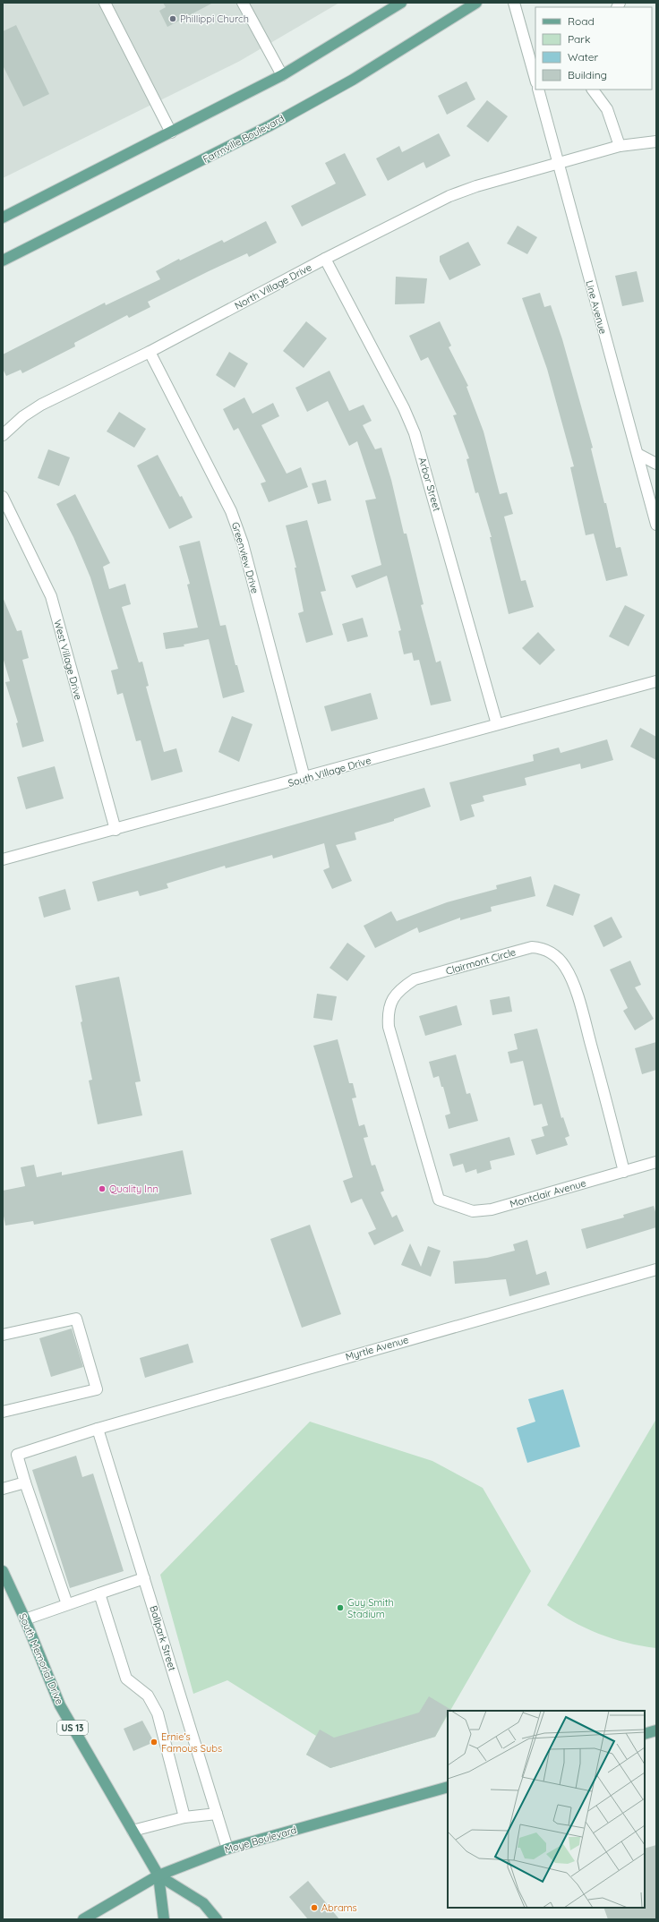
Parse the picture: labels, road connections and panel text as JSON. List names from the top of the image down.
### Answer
{
  "streets": {
    "main road": [
      "Farmville Boulevard",
      "South Memorial Drive",
      "US 13",
      "Moye Boulevard"
    ],
    "street": [
      "North Village Drive",
      "Line Avenue",
      "Arbor Street",
      "Greenview Drive",
      "West Village Drive",
      "South Village Drive",
      "Clairmont Circle",
      "Montclair Avenue",
      "Myrtle Avenue",
      "Ballpark Street"
    ]
  },
  "crossings": [
    ["North Village Drive", "Line Avenue"],
    ["North Village Drive", "Arbor Street"],
    ["North Village Drive", "Greenview Drive"],
    ["Arbor Street", "South Village Drive"],
    ["Greenview Drive", "South Village Drive"],
    ["West Village Drive", "South Village Drive"],
    ["Clairmont Circle", "Montclair Avenue"],
    ["Myrtle Avenue", "Ballpark Street"],
    ["Ballpark Street", "Moye Boulevard"],
    ["South Memorial Drive", "Moye Boulevard"]
  ],
  "places": [
    "Phillippi Church",
    "Quality Inn",
    "Guy Smith Stadium",
    "Ernie’s Famous Subs",
    "Abrams"
  ],
  "legend": [
    "Road",
    "Park",
    "Water",
    "Building"
  ]
}
